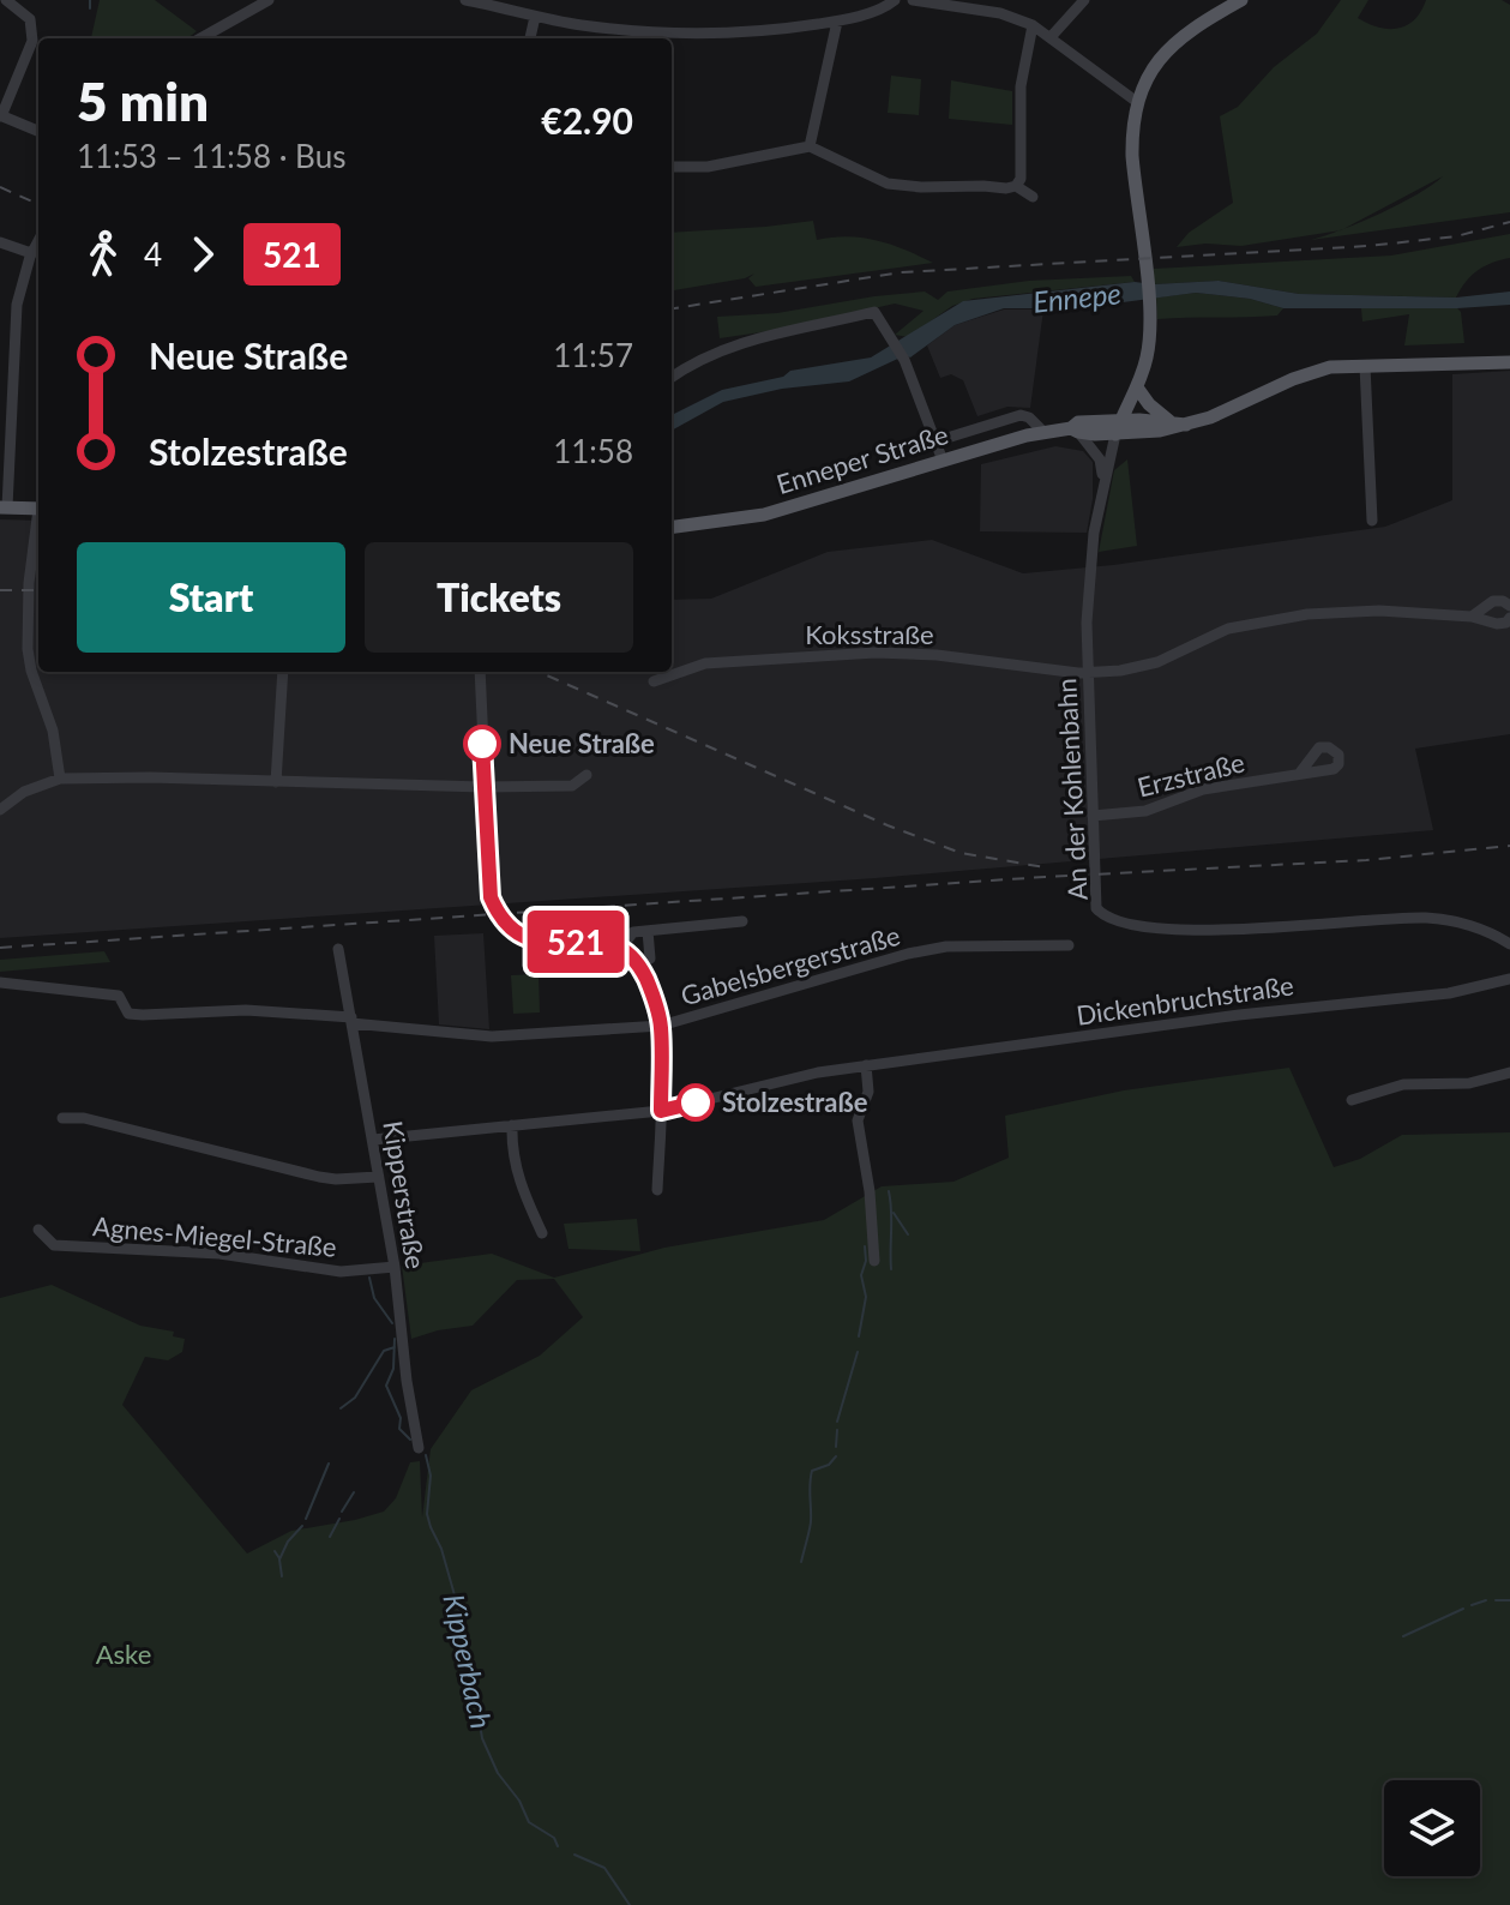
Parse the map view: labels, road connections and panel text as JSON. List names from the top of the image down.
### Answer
{
  "streets": {
    "main road": ["Enneper Straße"],
    "street": [
      "Koksstraße",
      "Erzstraße",
      "An der Kohlenbahn",
      "Gabelsbergerstraße",
      "Dickenbruchstraße",
      "Kipperstraße",
      "Agnes-Miegel-Straße"
    ]
  },
  "crossings": [
    ["Enneper Straße", "An der Kohlenbahn"],
    ["Koksstraße", "An der Kohlenbahn"],
    ["Erzstraße", "An der Kohlenbahn"],
    ["Gabelsbergerstraße", "Kipperstraße"],
    ["Dickenbruchstraße", "Kipperstraße"],
    ["Kipperstraße", "Agnes-Miegel-Straße"]
  ],
  "water": ["Ennepe", "Kipperbach"],
  "parks": ["Aske"],
  "places": ["Neue Straße", "Stolzestraße"],
  "lines": ["bus line 521"],
  "page": {
    "on_map": "521",
    "heading": ["5 min", "11:53 – 11:58 · Bus", "€2.90"],
    "legs": ["4", "521"],
    "list": [
      {
        "name": "Neue Straße",
        "value": "11:57"
      },
      {
        "name": "Stolzestraße",
        "value": "11:58"
      }
    ],
    "buttons": ["Start", "Tickets"]
  }
}
